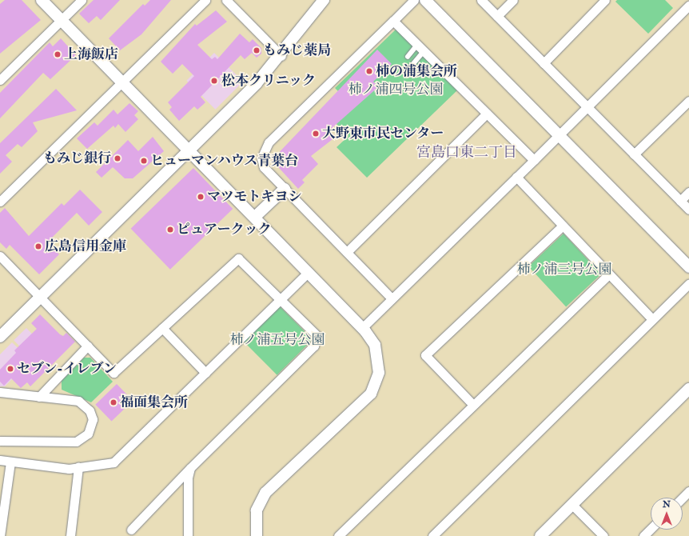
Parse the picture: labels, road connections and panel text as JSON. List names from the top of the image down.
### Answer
{
  "districts": ["宮島口東二丁目"],
  "parks": ["柿ノ浦四号公園", "柿ノ浦三号公園", "柿ノ浦五号公園"],
  "places": [
    "もみじ薬局",
    "上海飯店",
    "柿の浦集会所",
    "松本クリニック",
    "大野東市民センター",
    "もみじ銀行",
    "ヒューマンハウス青葉台",
    "マツモトキヨシ",
    "ピュアークック",
    "広島信用金庫",
    "セブン-イレブン",
    "福面集会所"
  ],
  "north": "top"
}
